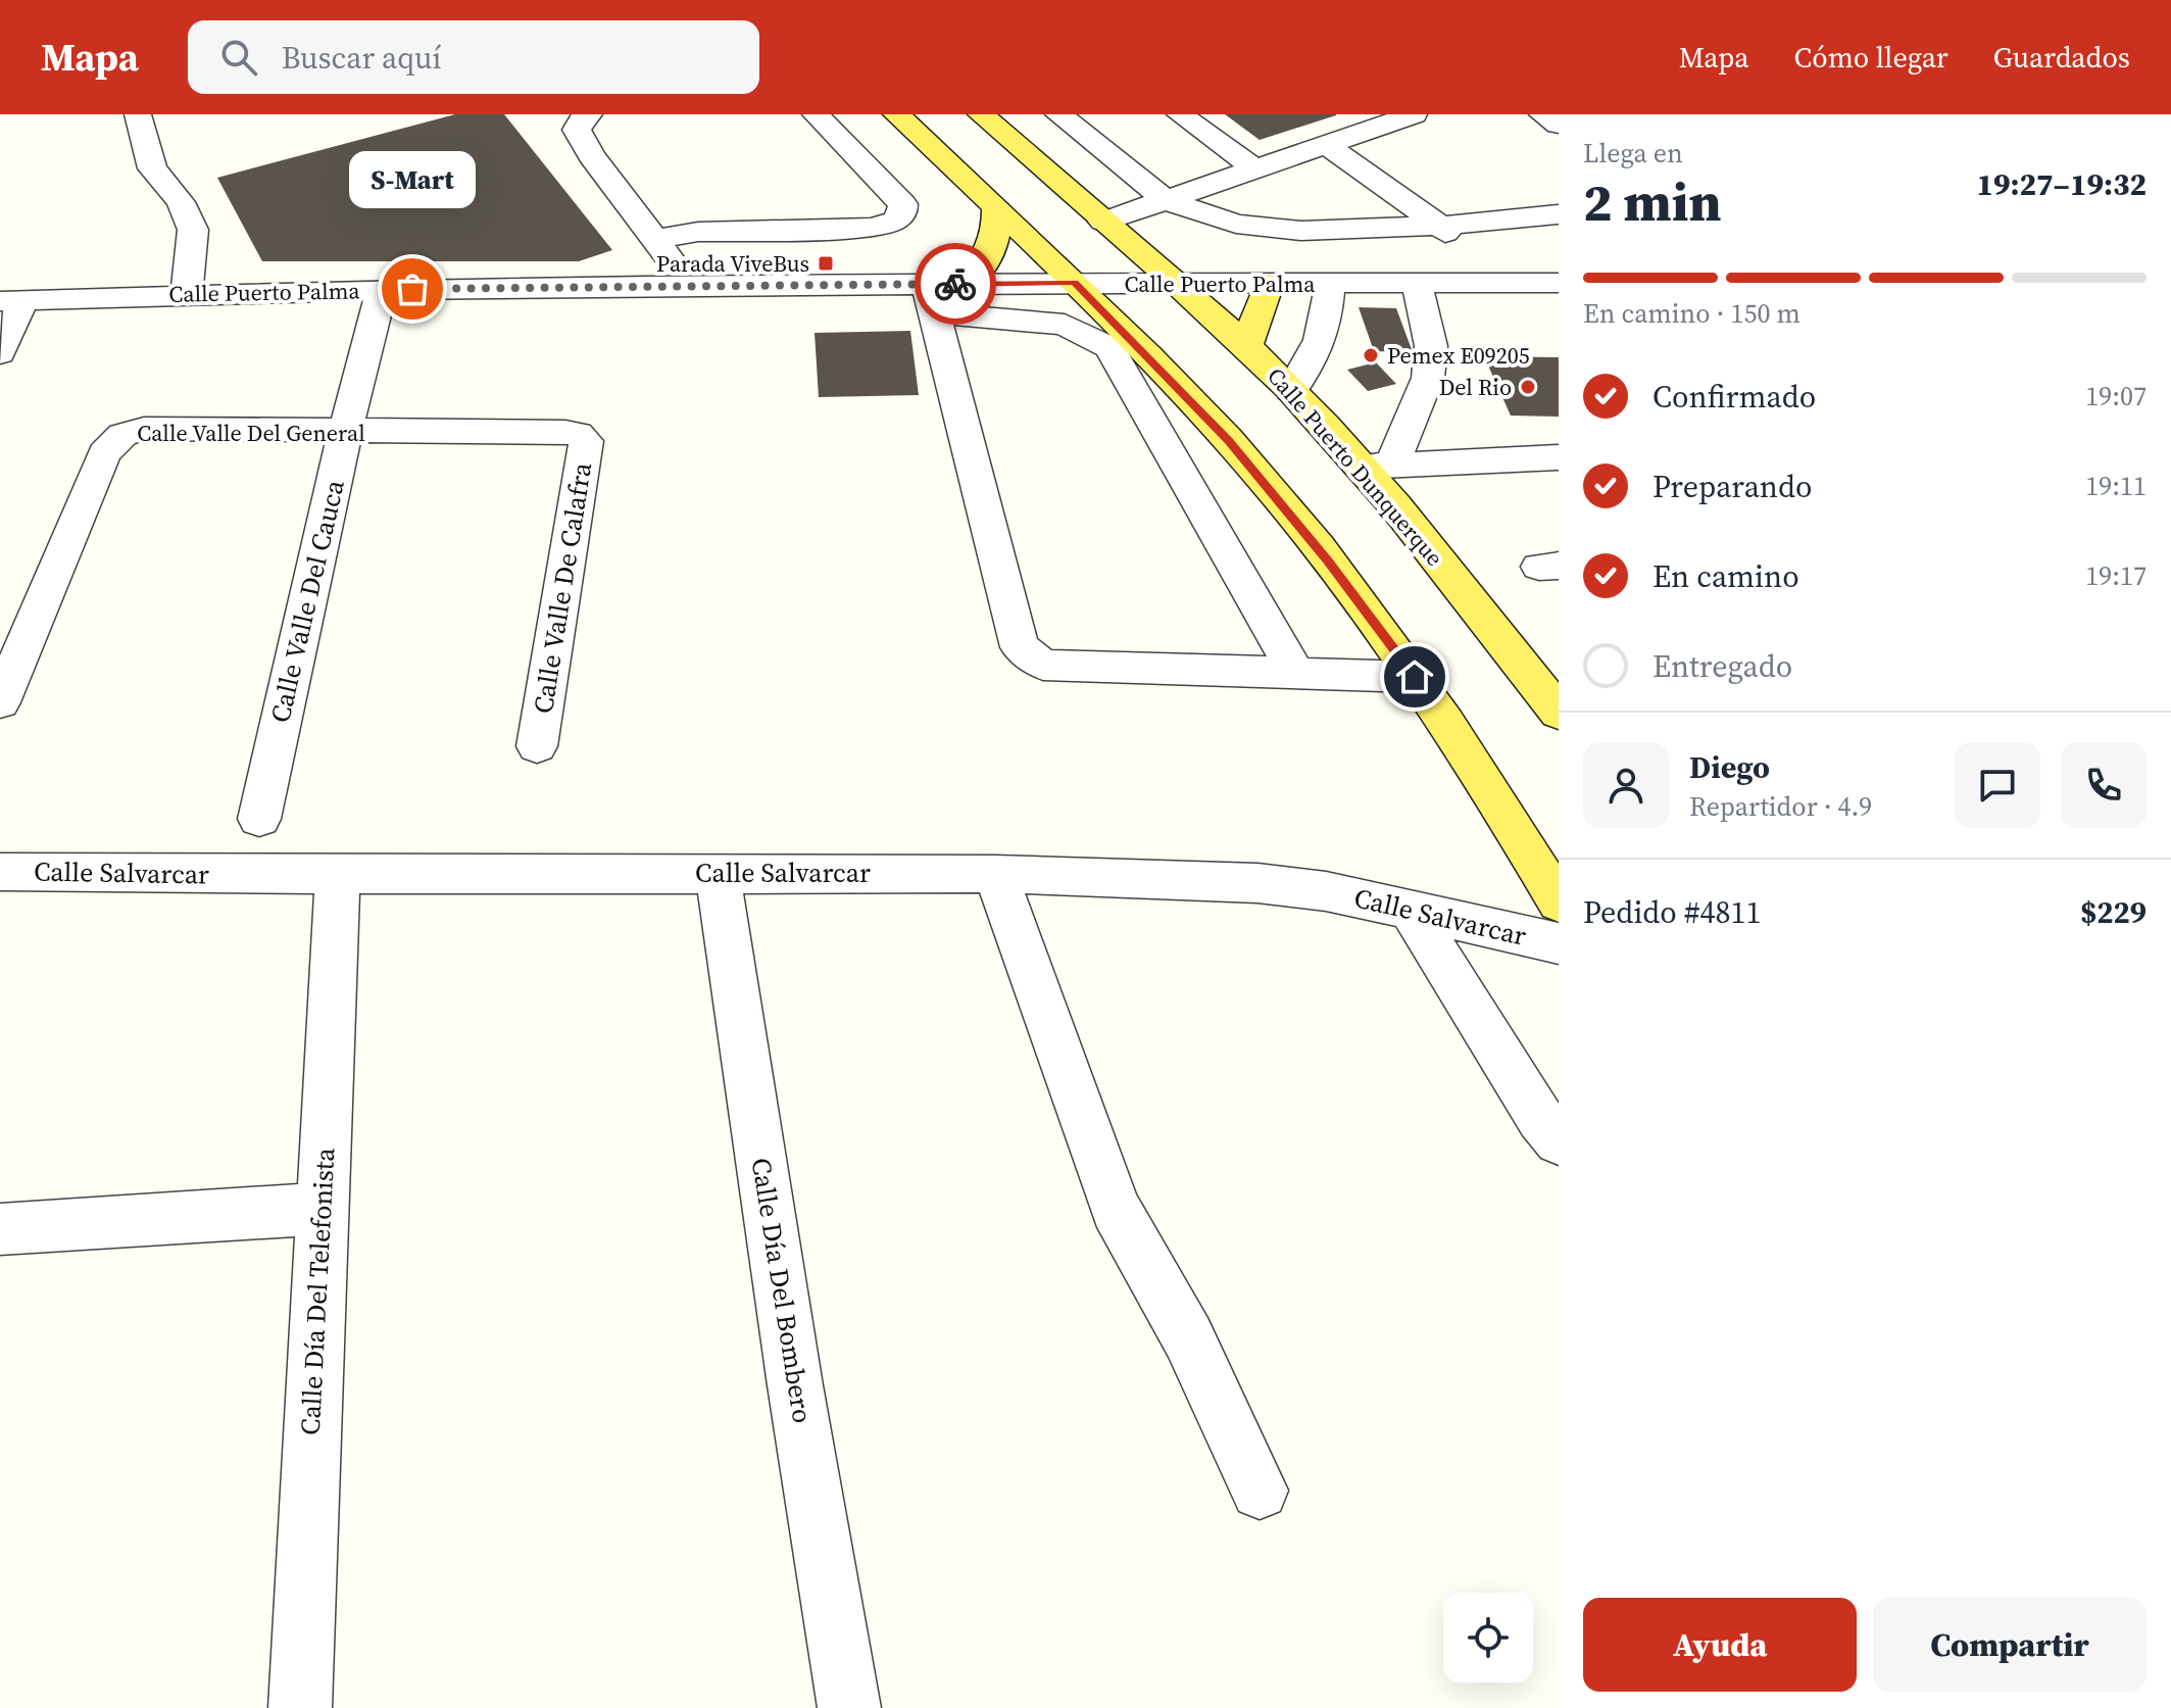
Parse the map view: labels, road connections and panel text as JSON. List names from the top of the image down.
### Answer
{
  "streets": {
    "main road": ["Calle Puerto Dunquerque"],
    "street": [
      "Calle Puerto Palma",
      "Calle Valle Del General",
      "Calle Valle De Calafra",
      "Calle Valle Del Cauca",
      "Calle Salvarcar",
      "Calle Día Del Bombero",
      "Calle Día Del Telefonista"
    ]
  },
  "crossings": [
    ["Calle Puerto Palma", "Calle Puerto Dunquerque"],
    ["Calle Puerto Palma", "Calle Valle Del Cauca"],
    ["Calle Valle Del General", "Calle Valle De Calafra"],
    ["Calle Valle Del General", "Calle Valle Del Cauca"],
    ["Calle Salvarcar", "Calle Día Del Bombero"],
    ["Calle Salvarcar", "Calle Día Del Telefonista"]
  ],
  "places": {
    "transit": ["Parada ViveBus"],
    "other": ["S-Mart", "Pemex E09205", "Del Rio"]
  },
  "page": {
    "header": "Mapa",
    "search": "Buscar aquí",
    "nav": ["Mapa", "Cómo llegar", "Guardados"],
    "heading": ["2 min", "Llega en", "19:27–19:32"],
    "panel": [
      "Diego",
      "Repartidor · 4.9",
      "Pedido #4811",
      "$229"
    ],
    "bubble": "S-Mart",
    "bar": "En camino · 150 m",
    "list": [
      ["Confirmado", "19:07"],
      ["Preparando", "19:11"],
      ["En camino", "19:17"],
      "Entregado"
    ],
    "buttons": ["Ayuda", "Compartir"]
  }
}
